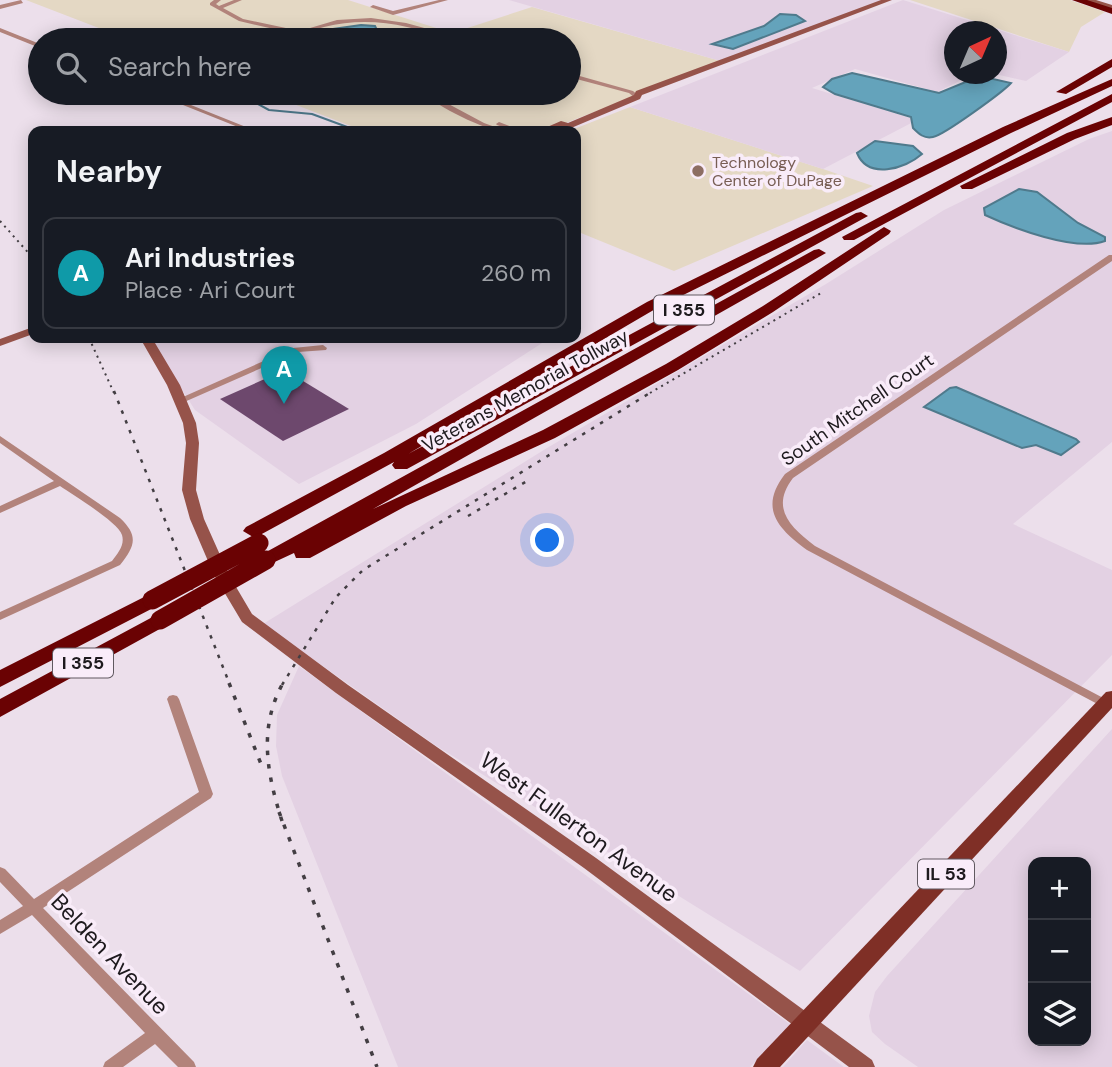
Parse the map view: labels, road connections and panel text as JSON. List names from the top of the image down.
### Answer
{
  "streets": {
    "highway": ["I 355", "Veterans Memorial Tollway"],
    "main road": ["IL 53"],
    "street": ["South Mitchell Court", "West Fullerton Avenue", "Belden Avenue"]
  },
  "crossings": [
    ["South Mitchell Court", "IL 53"],
    ["West Fullerton Avenue", "IL 53"]
  ],
  "places": ["Technology Center of DuPage"],
  "north": "top right",
  "page": {
    "search": "Search here",
    "heading": "Nearby",
    "list": [
      {
        "mark": "A",
        "name": "Ari Industries",
        "note": "Place · Ari Court",
        "value": "260 m"
      }
    ],
    "pins": "A",
    "map_buttons": ["+", "−"]
  }
}
